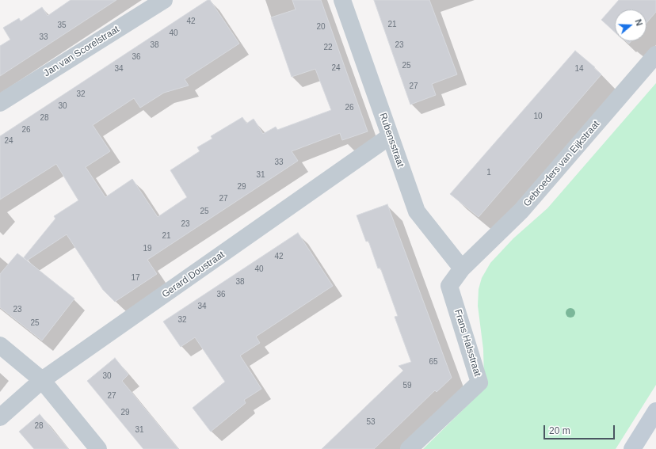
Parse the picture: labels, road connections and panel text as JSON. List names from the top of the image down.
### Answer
{
  "streets": {
    "street": [
      "Jan van Scorelstraat",
      "Rubensstraat",
      "Gebroeders van Eijkstraat",
      "Gerard Doustraat",
      "Frans Halsstraat"
    ]
  },
  "crossings": [
    ["Rubensstraat", "Gebroeders van Eijkstraat"],
    ["Rubensstraat", "Gerard Doustraat"],
    ["Rubensstraat", "Frans Halsstraat"],
    ["Gebroeders van Eijkstraat", "Frans Halsstraat"]
  ],
  "house_numbers": [
    "42",
    "21",
    "35",
    "20",
    "40",
    "33",
    "38",
    "23",
    "22",
    "36",
    "25",
    "24",
    "34",
    "14",
    "27",
    "32",
    "30",
    "26",
    "10",
    "28",
    "26",
    "24",
    "33",
    "1",
    "31",
    "29",
    "27",
    "25",
    "23",
    "21",
    "19",
    "42",
    "40",
    "17",
    "38",
    "36",
    "34",
    "23",
    "32",
    "25",
    "65",
    "30",
    "59",
    "27",
    "29",
    "53",
    "28",
    "31"
  ],
  "scale_bar": "20 m",
  "north": "right"
}
